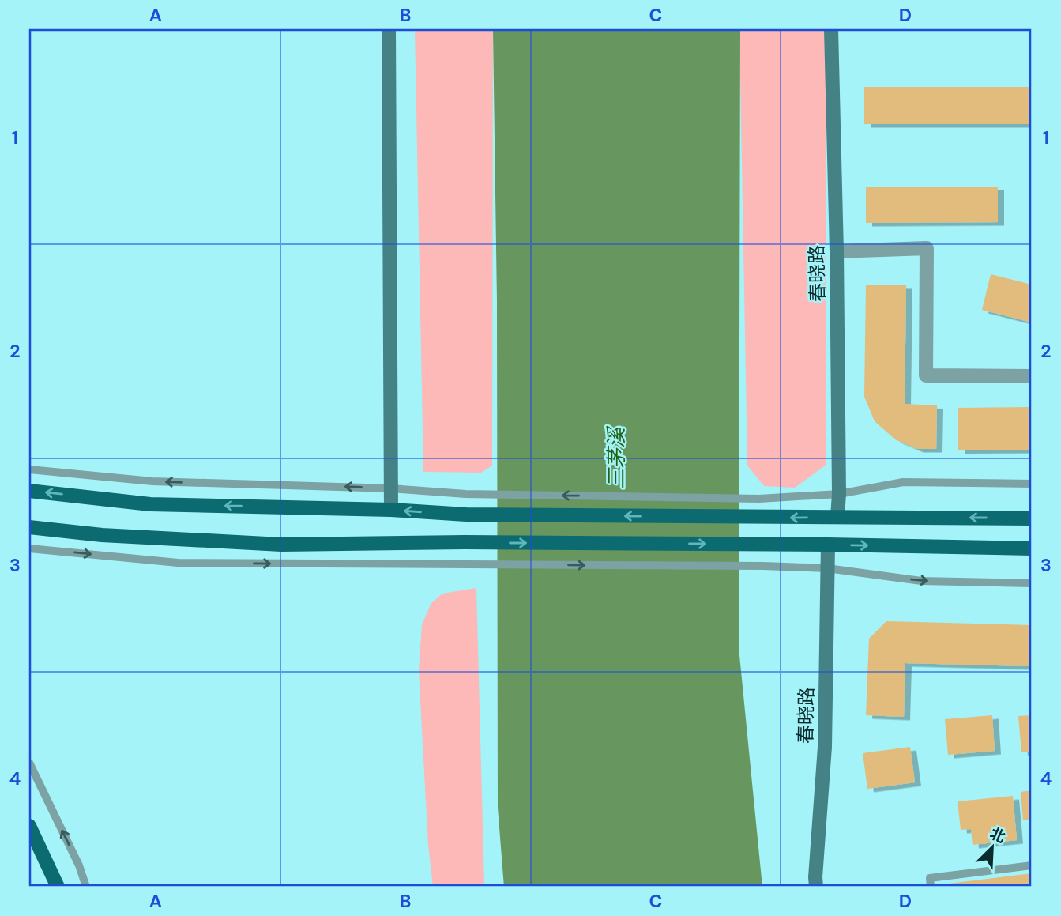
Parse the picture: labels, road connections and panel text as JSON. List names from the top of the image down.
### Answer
{
  "streets": {
    "street": ["春晓路"]
  },
  "water": ["三茅溪"],
  "north": "top right",
  "grid": {
    "columns": [
      "A",
      "B",
      "C",
      "D"
    ],
    "rows": [
      "1",
      "2",
      "3",
      "4"
    ]
  }
}
